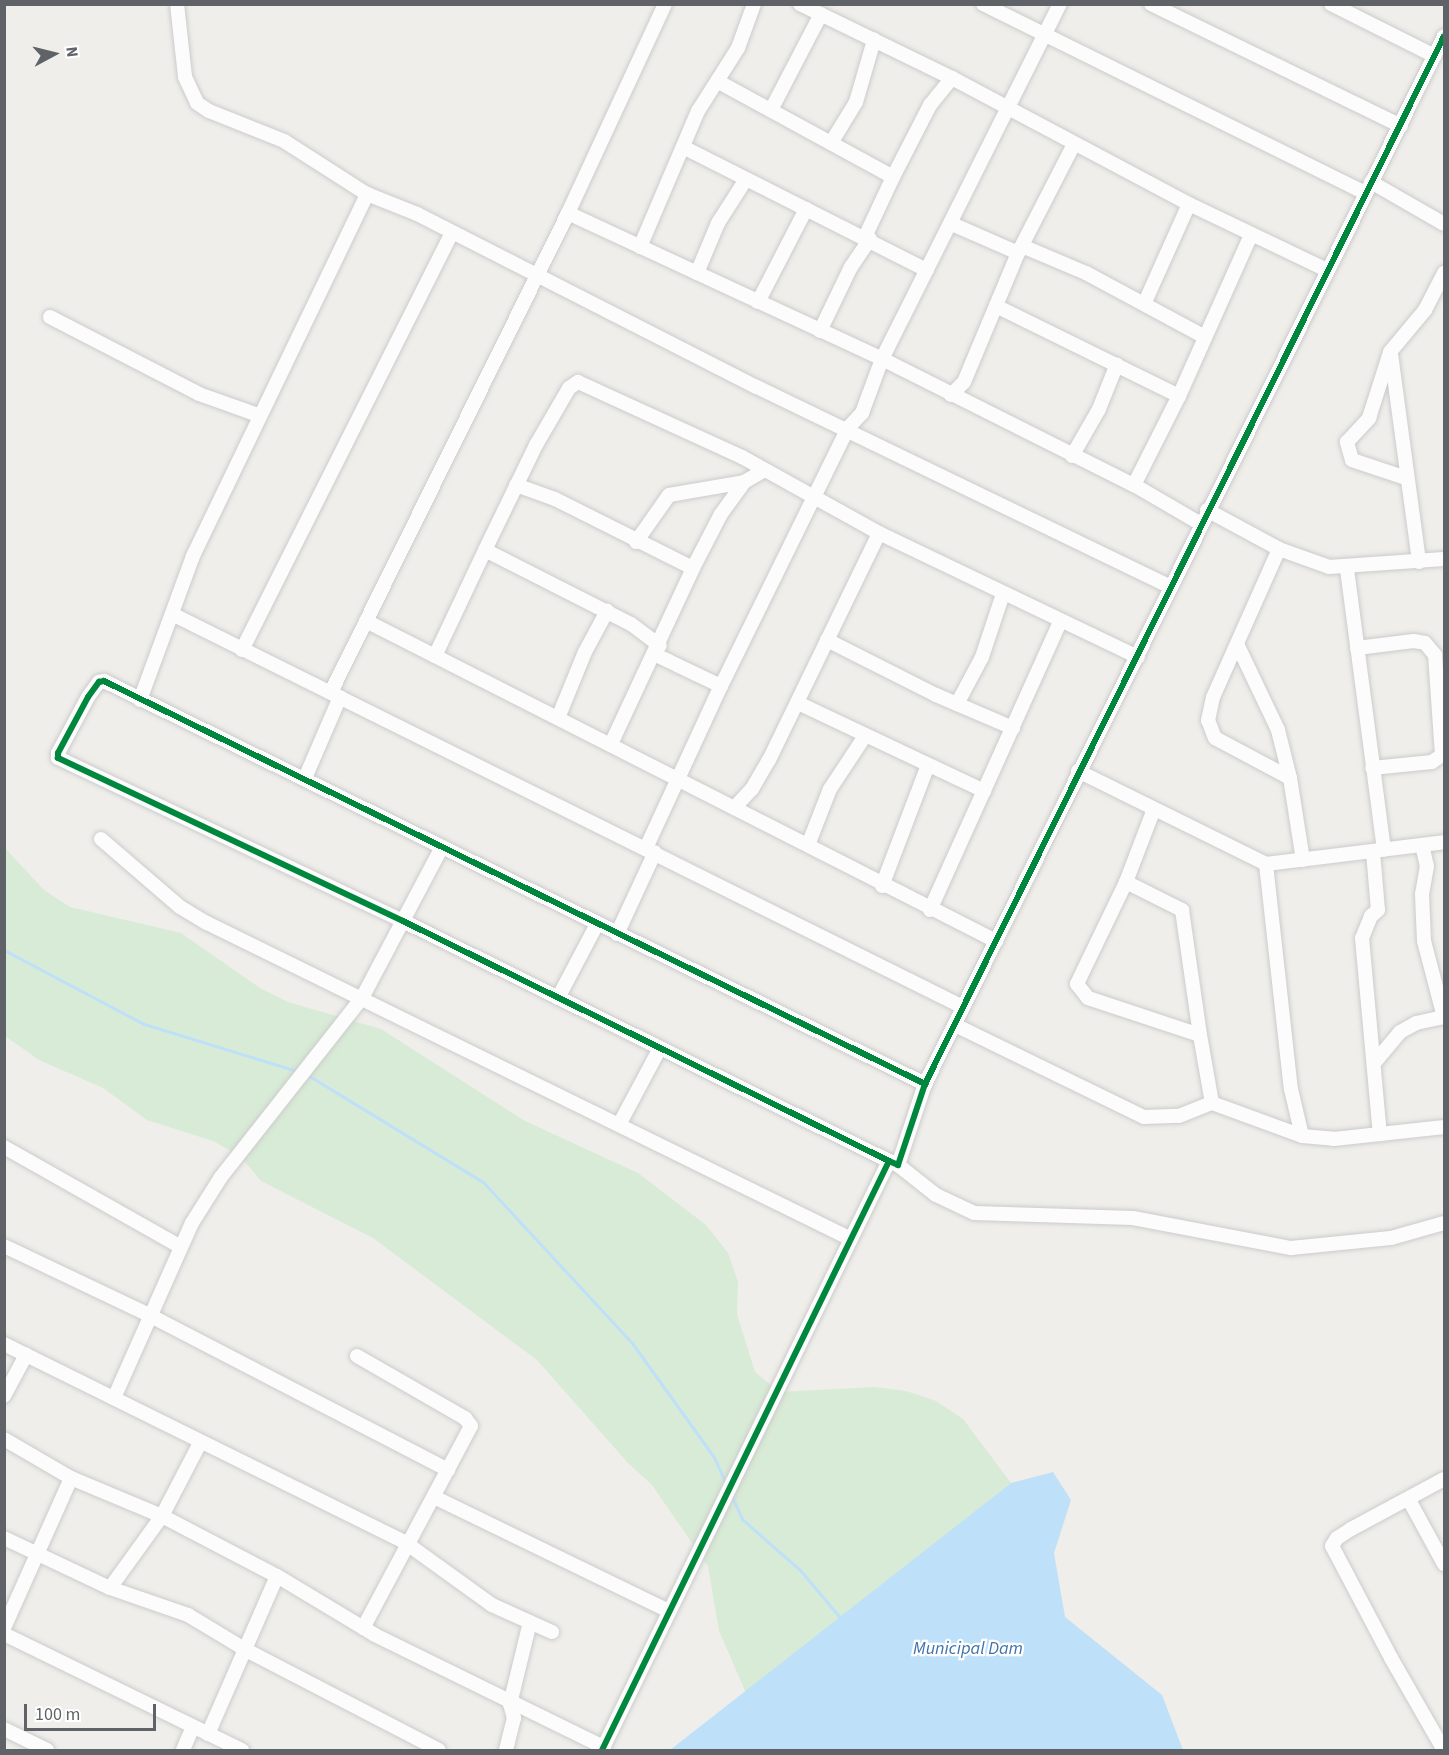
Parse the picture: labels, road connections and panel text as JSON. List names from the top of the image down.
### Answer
{
  "water": ["Municipal Dam"],
  "scale_bar": "100 m",
  "north": "right"
}
